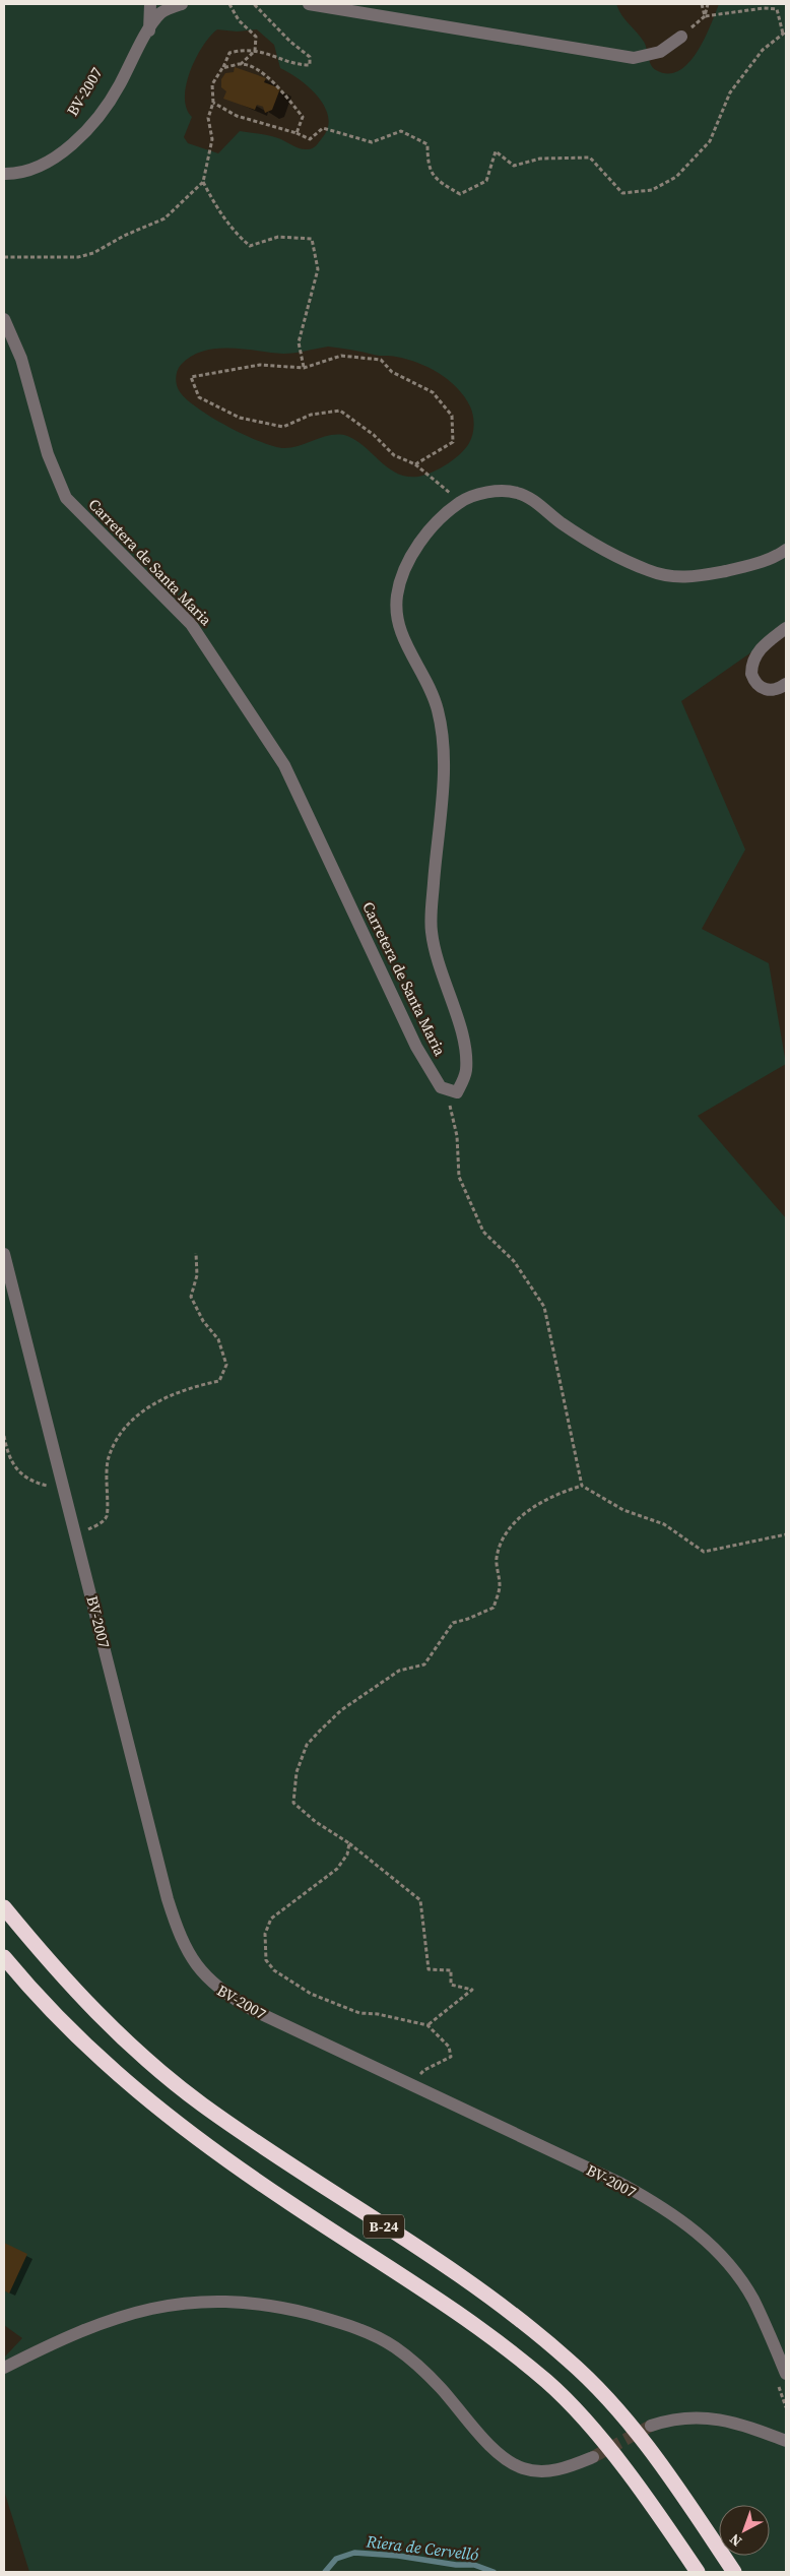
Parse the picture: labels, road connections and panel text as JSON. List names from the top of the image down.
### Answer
{
  "streets": {
    "highway": ["B-24"],
    "street": ["BV-2007", "Carretera de Santa Maria"]
  },
  "water": ["Riera de Cervelló"],
  "north": "bottom left"
}
